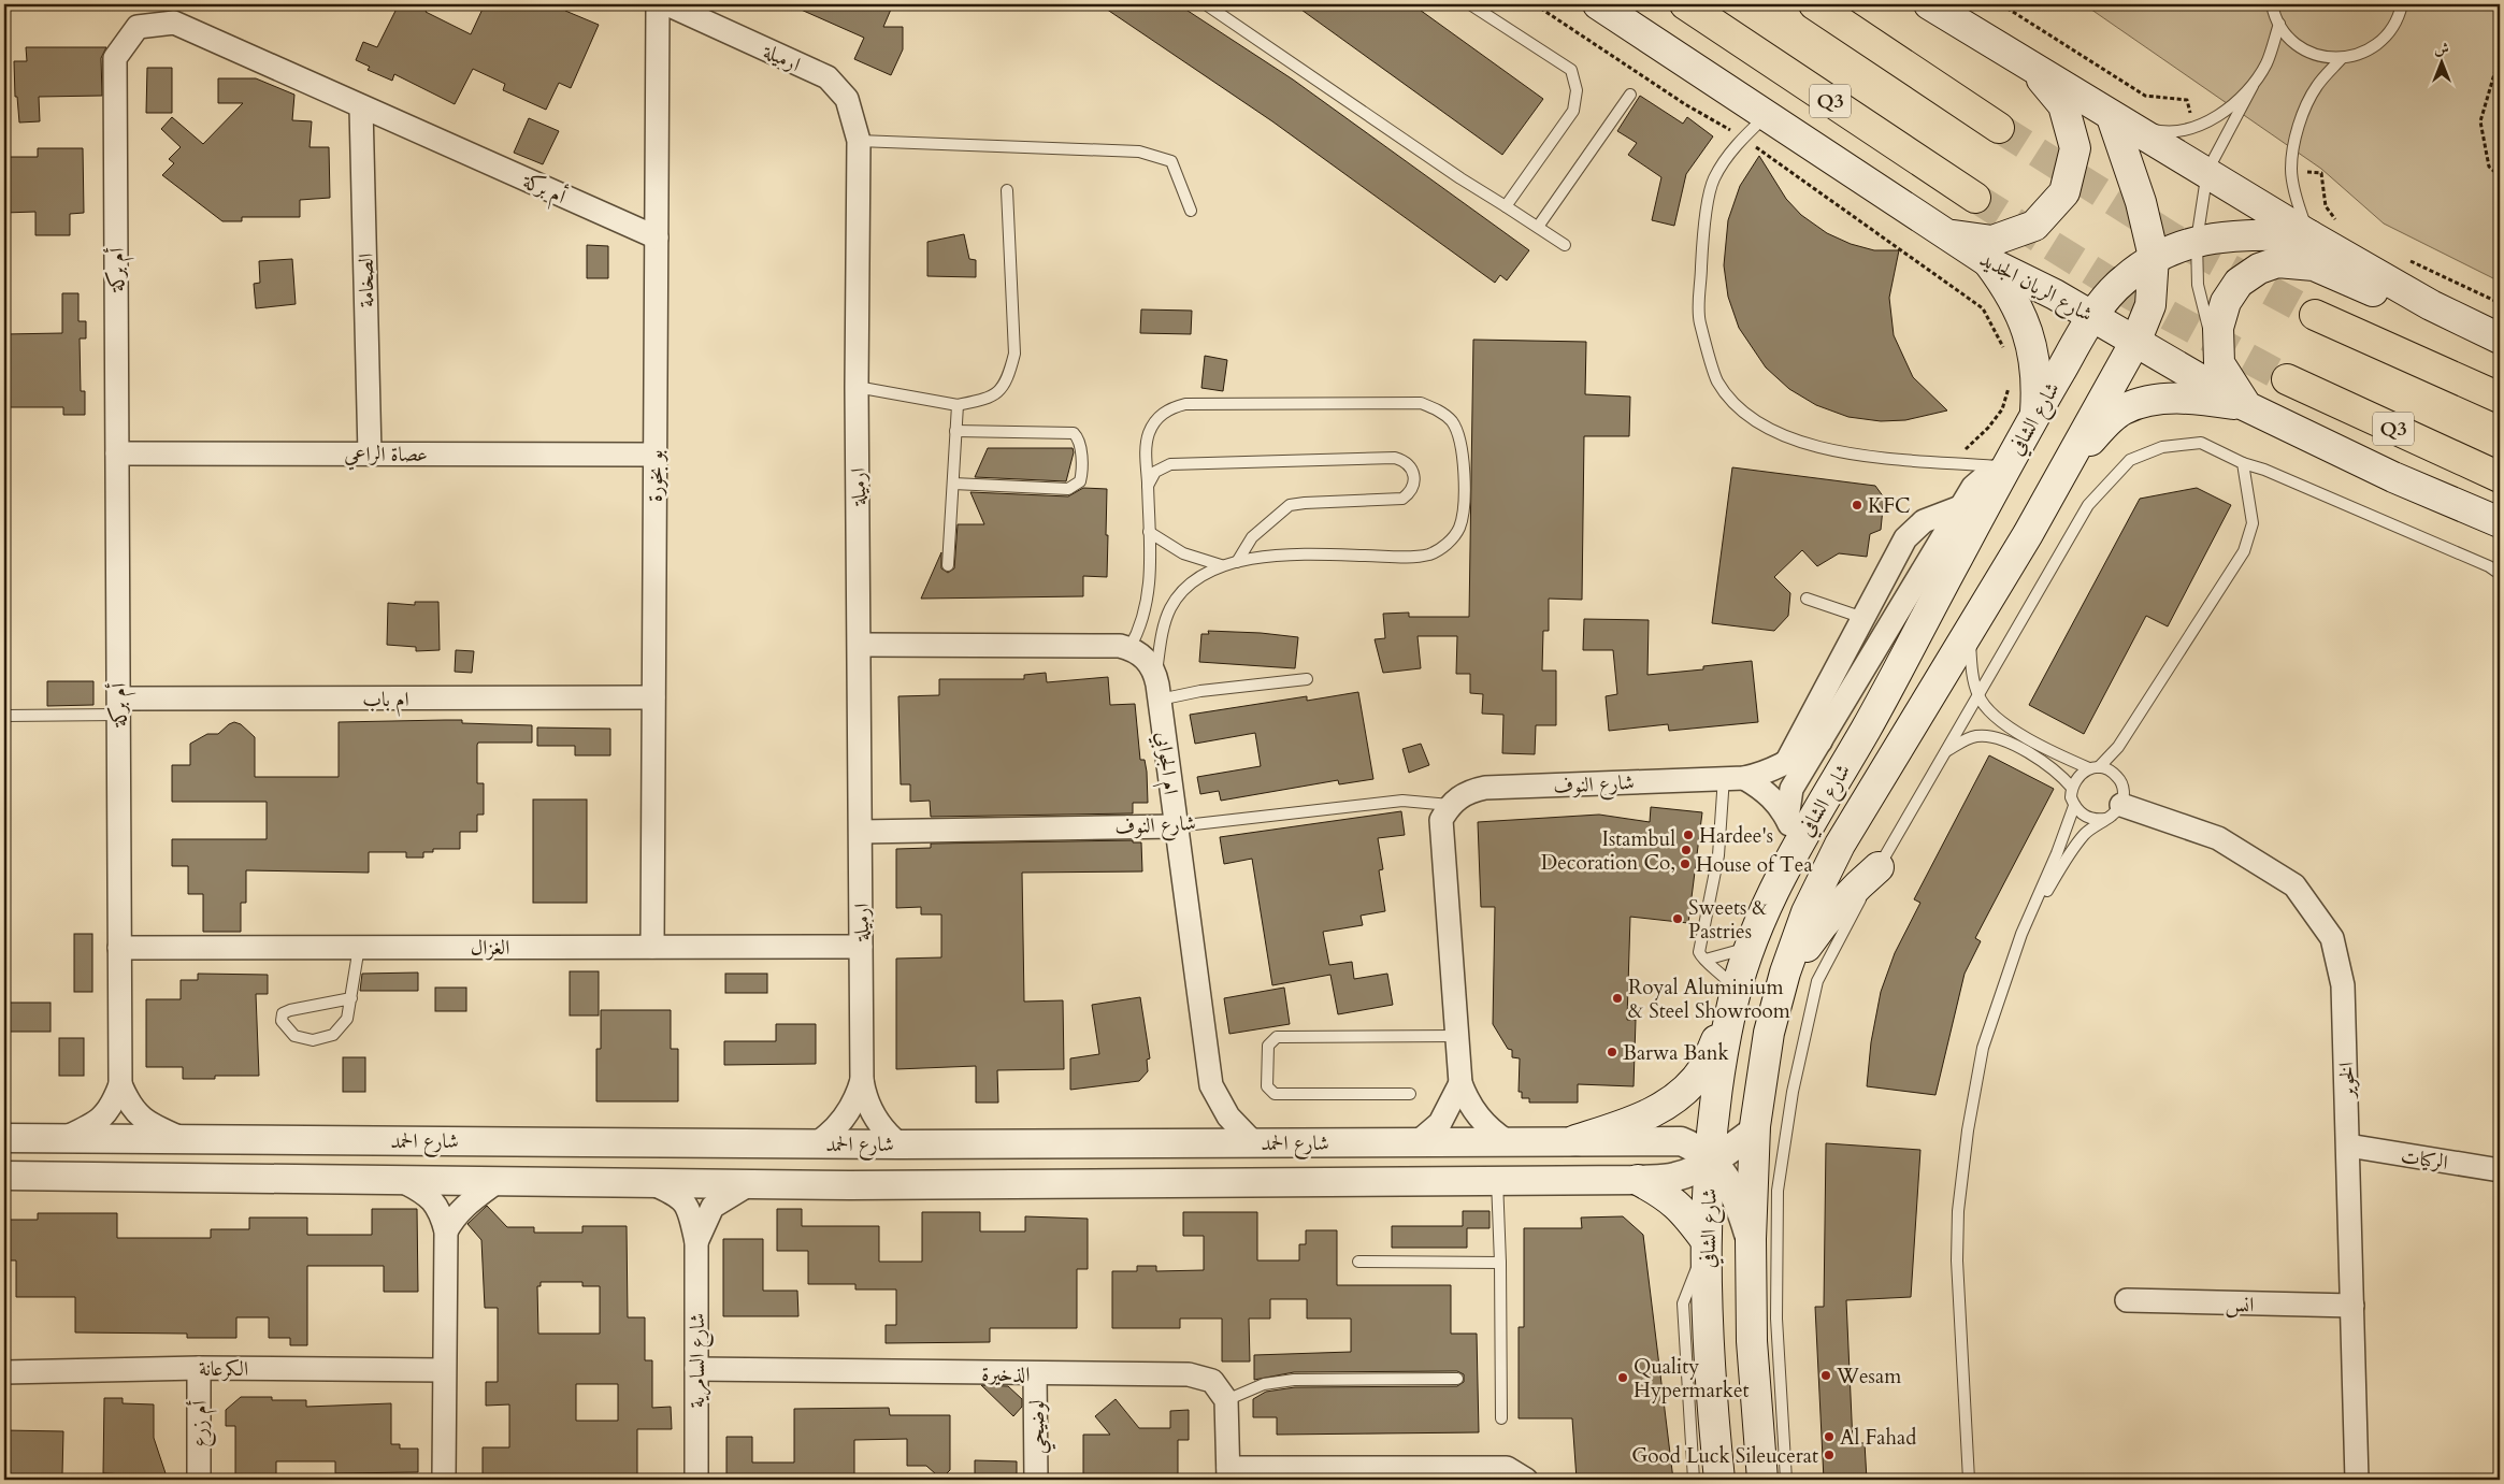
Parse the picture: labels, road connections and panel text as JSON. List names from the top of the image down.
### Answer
{
  "streets": {
    "highway": ["Q3"],
    "main road": ["شارع الريان الجديد", "شارع الشافي"],
    "street": [
      "ارميلة",
      "أم بركة",
      "الصخامة",
      "عصاة الراعي",
      "بو بخورة",
      "ام باب",
      "ام الجوابي",
      "شارع النوف",
      "الغزال",
      "الخوير",
      "شارع الحمد",
      "الركيات",
      "انس",
      "شارع السامرية",
      "الكرعانة",
      "الذخيرة",
      "أم زرع",
      "لوضيحي"
    ]
  },
  "crossings": [
    ["ارميلة", "شارع النوف"],
    ["ارميلة", "الغزال"],
    ["ارميلة", "شارع الحمد"],
    ["أم بركة", "الصخامة"],
    ["أم بركة", "عصاة الراعي"],
    ["أم بركة", "بو بخورة"],
    ["أم بركة", "ام باب"],
    ["أم بركة", "الغزال"],
    ["أم بركة", "شارع الحمد"],
    ["الصخامة", "عصاة الراعي"],
    ["شارع الريان الجديد", "شارع الشافي"],
    ["شارع الشافي", "شارع الحمد"],
    ["عصاة الراعي", "بو بخورة"],
    ["بو بخورة", "ام باب"],
    ["بو بخورة", "الغزال"],
    ["ام الجوابي", "شارع النوف"],
    ["ام الجوابي", "شارع الحمد"],
    ["الخوير", "الركيات"],
    ["الخوير", "انس"],
    ["شارع الحمد", "شارع السامرية"],
    ["شارع السامرية", "الذخيرة"],
    ["الكرعانة", "أم زرع"],
    ["الذخيرة", "لوضيحي"]
  ],
  "places": [
    "KFC",
    "Hardee's",
    "Istambul Decoration Co,",
    "House of Tea",
    "Sweets & Pastries",
    "Royal Aluminium & Steel Showroom",
    "Barwa Bank",
    "Wesam",
    "Quality Hypermarket",
    "Al Fahad",
    "Good Luck Sileucerat"
  ],
  "north": "top"
}
